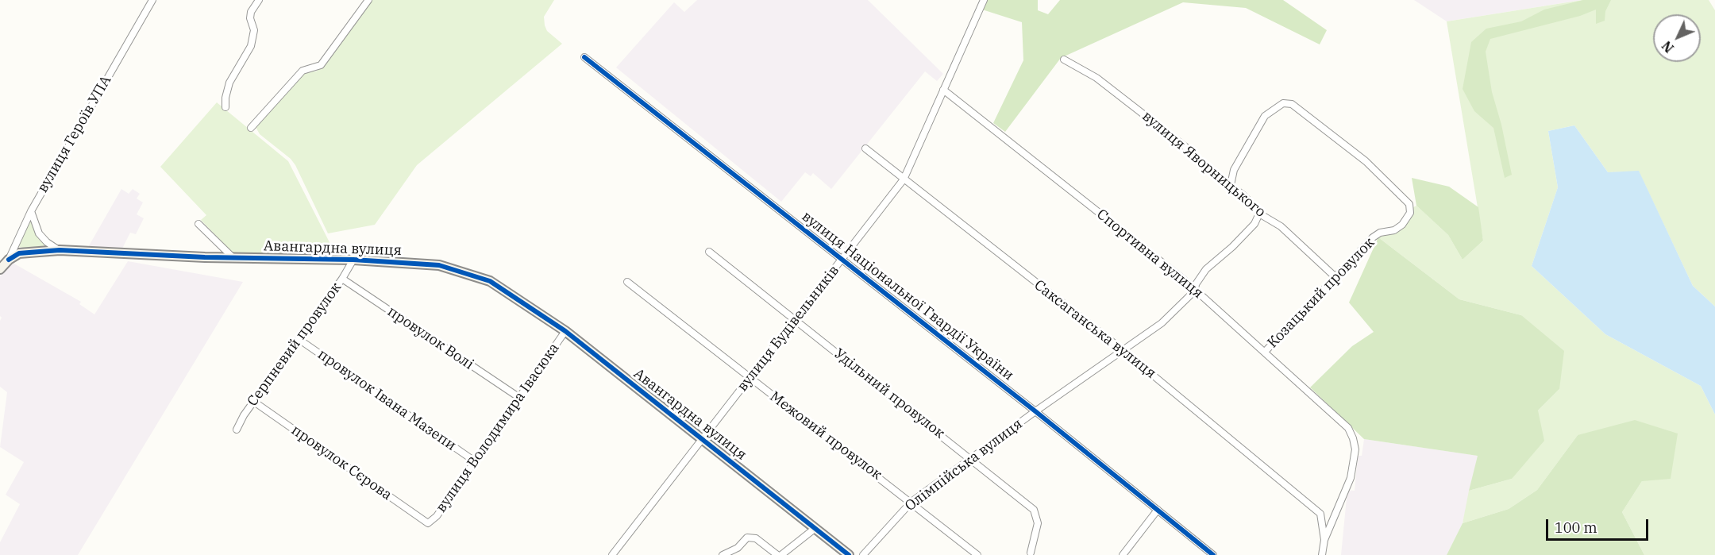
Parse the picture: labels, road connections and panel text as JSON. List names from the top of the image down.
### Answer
{
  "streets": {
    "street": [
      "вулиця Героїв УПА",
      "вулиця Яворницького",
      "Авангардна вулиця",
      "Спортивна вулиця",
      "Козацький провулок",
      "вулиця Національної Гвардії України",
      "вулиця Будівельників",
      "Саксаганська вулиця",
      "провулок Волі",
      "Серпневий провулок",
      "Удільний провулок",
      "провулок Івана Мазепи",
      "вулиця Володимира Івасюка",
      "Межовий провулок",
      "провулок Сєрова",
      "Олімпійська вулиця"
    ]
  },
  "crossings": [
    ["вулиця Героїв УПА", "Авангардна вулиця"],
    ["вулиця Яворницького", "Козацький провулок"],
    ["вулиця Яворницького", "Олімпійська вулиця"],
    ["Авангардна вулиця", "вулиця Будівельників"],
    ["Авангардна вулиця", "Серпневий провулок"],
    ["Авангардна вулиця", "вулиця Володимира Івасюка"],
    ["Спортивна вулиця", "Козацький провулок"],
    ["Спортивна вулиця", "вулиця Будівельників"],
    ["Спортивна вулиця", "Саксаганська вулиця"],
    ["Спортивна вулиця", "Олімпійська вулиця"],
    ["вулиця Національної Гвардії України", "вулиця Будівельників"],
    ["вулиця Національної Гвардії України", "Олімпійська вулиця"],
    ["вулиця Будівельників", "Саксаганська вулиця"],
    ["вулиця Будівельників", "Удільний провулок"],
    ["вулиця Будівельників", "Межовий провулок"],
    ["Саксаганська вулиця", "Олімпійська вулиця"],
    ["провулок Волі", "Серпневий провулок"],
    ["провулок Волі", "вулиця Володимира Івасюка"],
    ["Серпневий провулок", "провулок Івана Мазепи"],
    ["Серпневий провулок", "провулок Сєрова"],
    ["Удільний провулок", "Олімпійська вулиця"],
    ["провулок Івана Мазепи", "вулиця Володимира Івасюка"],
    ["вулиця Володимира Івасюка", "провулок Сєрова"],
    ["Межовий провулок", "Олімпійська вулиця"]
  ],
  "scale_bar": "100 m",
  "north": "bottom left"
}
